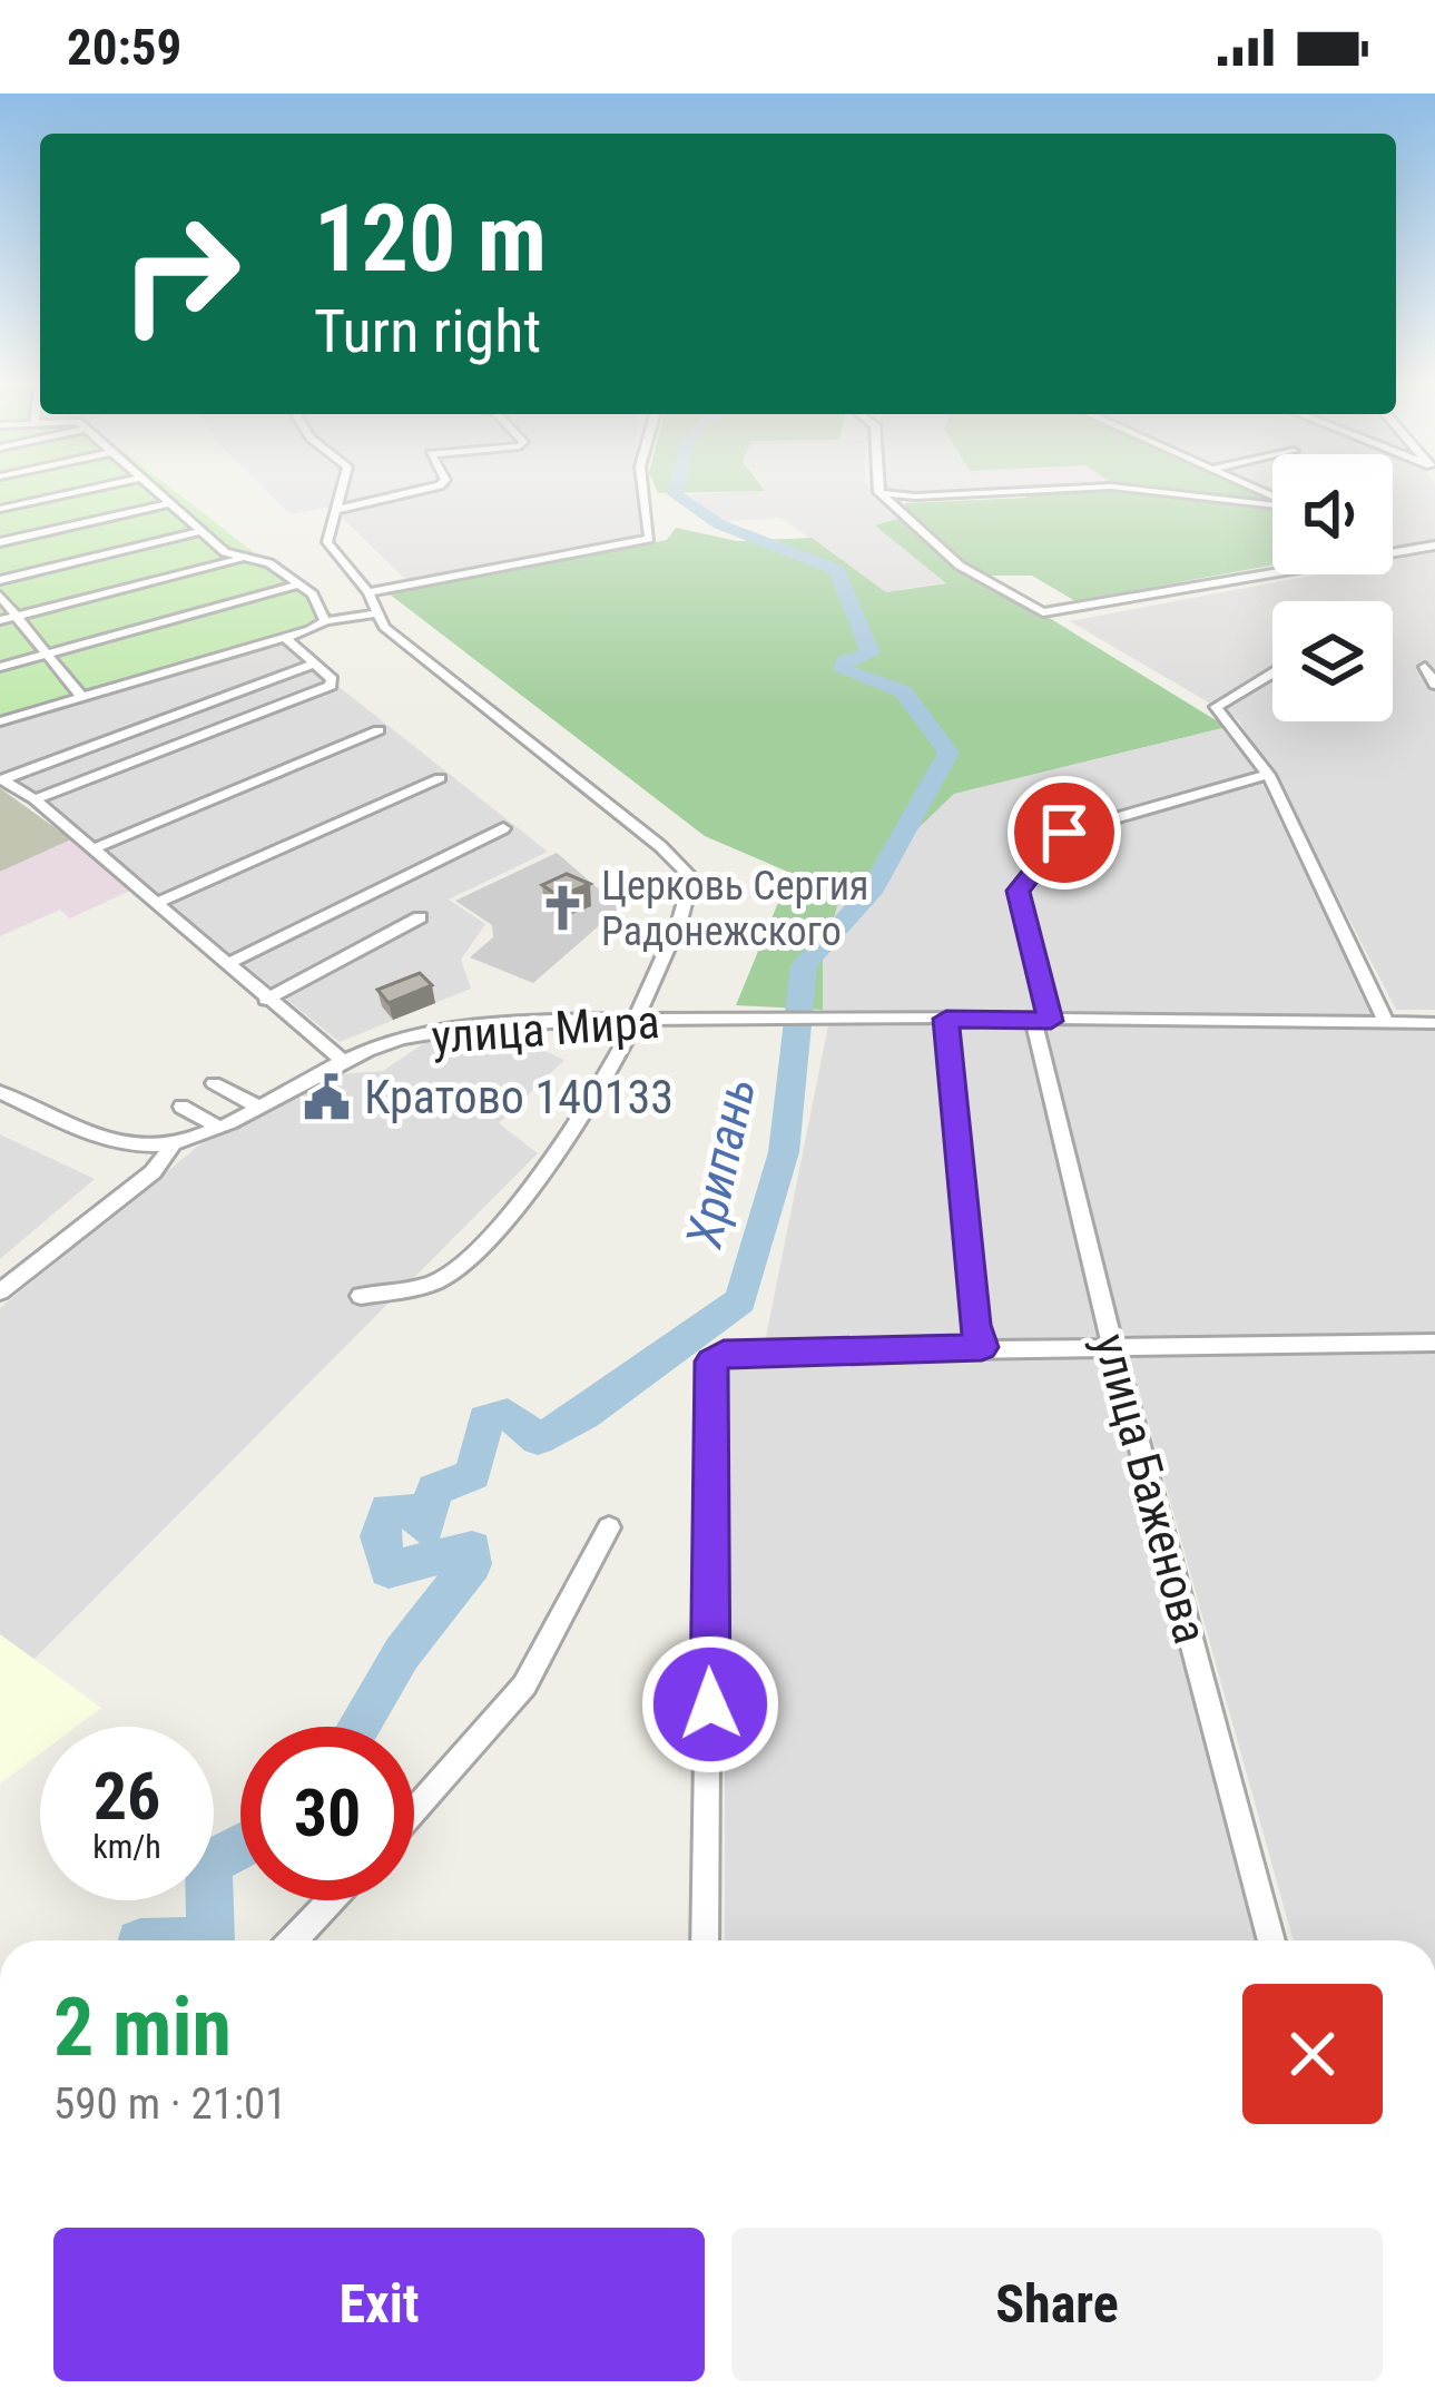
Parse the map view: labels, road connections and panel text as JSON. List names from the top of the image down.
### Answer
{
  "streets": {
    "street": ["улица Мира", "улица Баженова"]
  },
  "crossings": [
    ["улица Мира", "улица Баженова"]
  ],
  "water": ["Хрипань"],
  "places": {
    "church": ["Церковь Сергия Радонежского"],
    "public building": ["Кратово 140133"]
  },
  "page": {
    "status": "20:59",
    "turn": ["120 m", "Turn right"],
    "speed": "26 km/h",
    "limit": "30",
    "heading": ["2 min", "590 m · 21:01"],
    "buttons": ["Exit", "Share"]
  }
}
